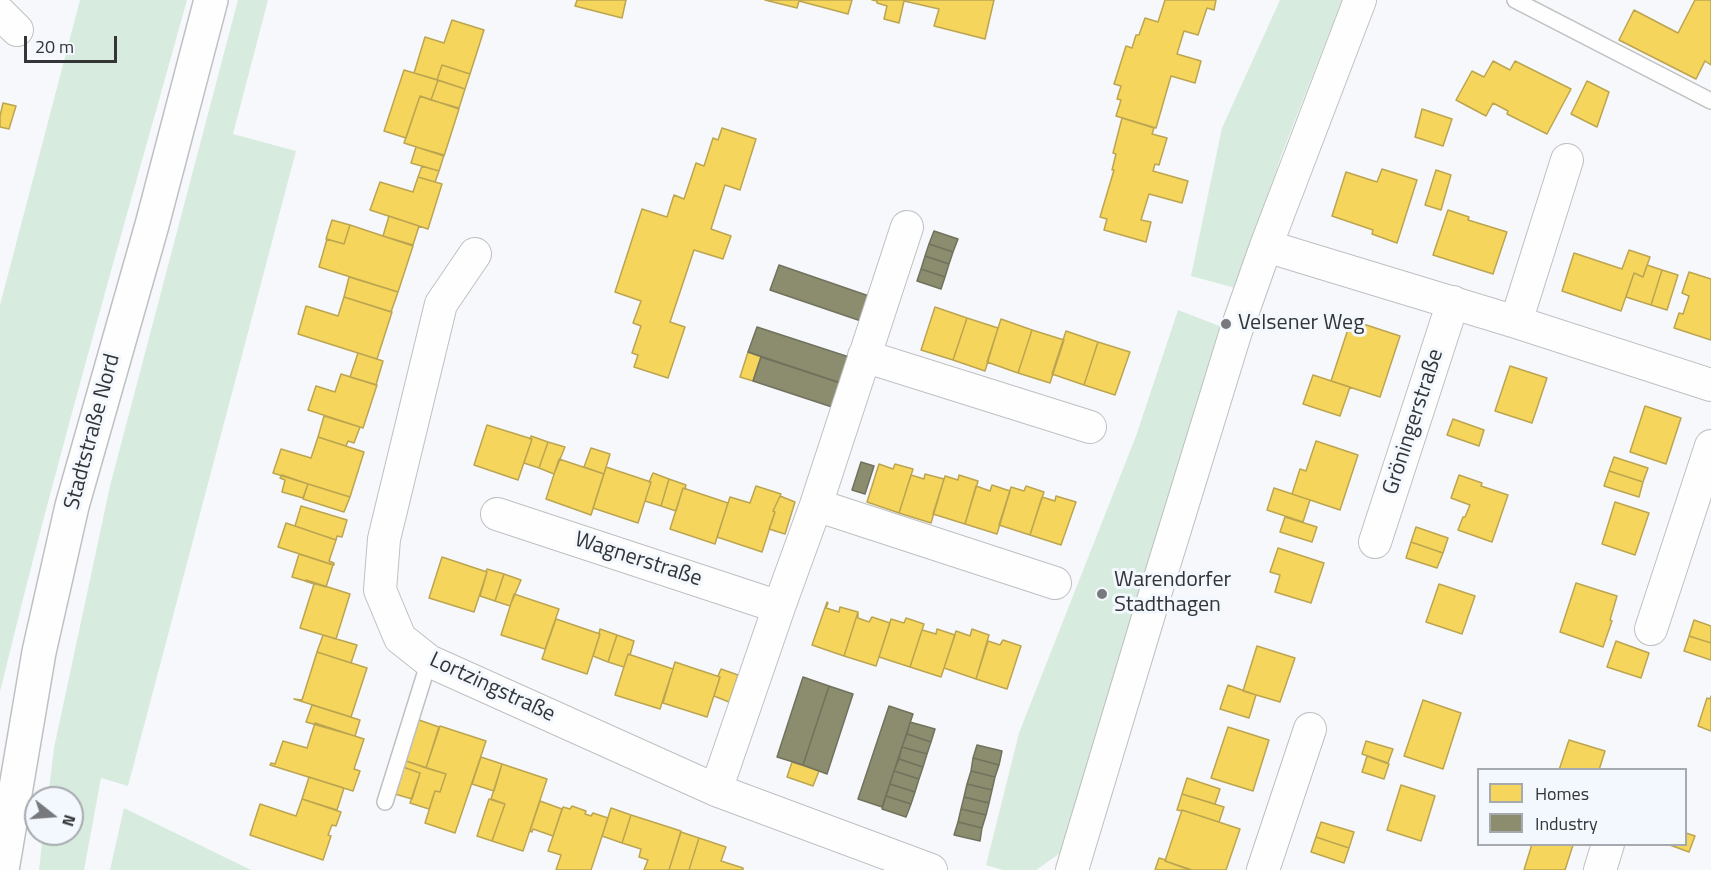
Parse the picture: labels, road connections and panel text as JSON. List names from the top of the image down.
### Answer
{
  "streets": {
    "main road": ["Stadtstraße Nord"],
    "street": ["Gröningerstraße", "Wagnerstraße", "Lortzingstraße"]
  },
  "places": ["Velsener Weg", "Warendorfer Stadthagen"],
  "legend": ["Homes", "Industry"],
  "scale_bar": "20 m",
  "north": "right"
}
